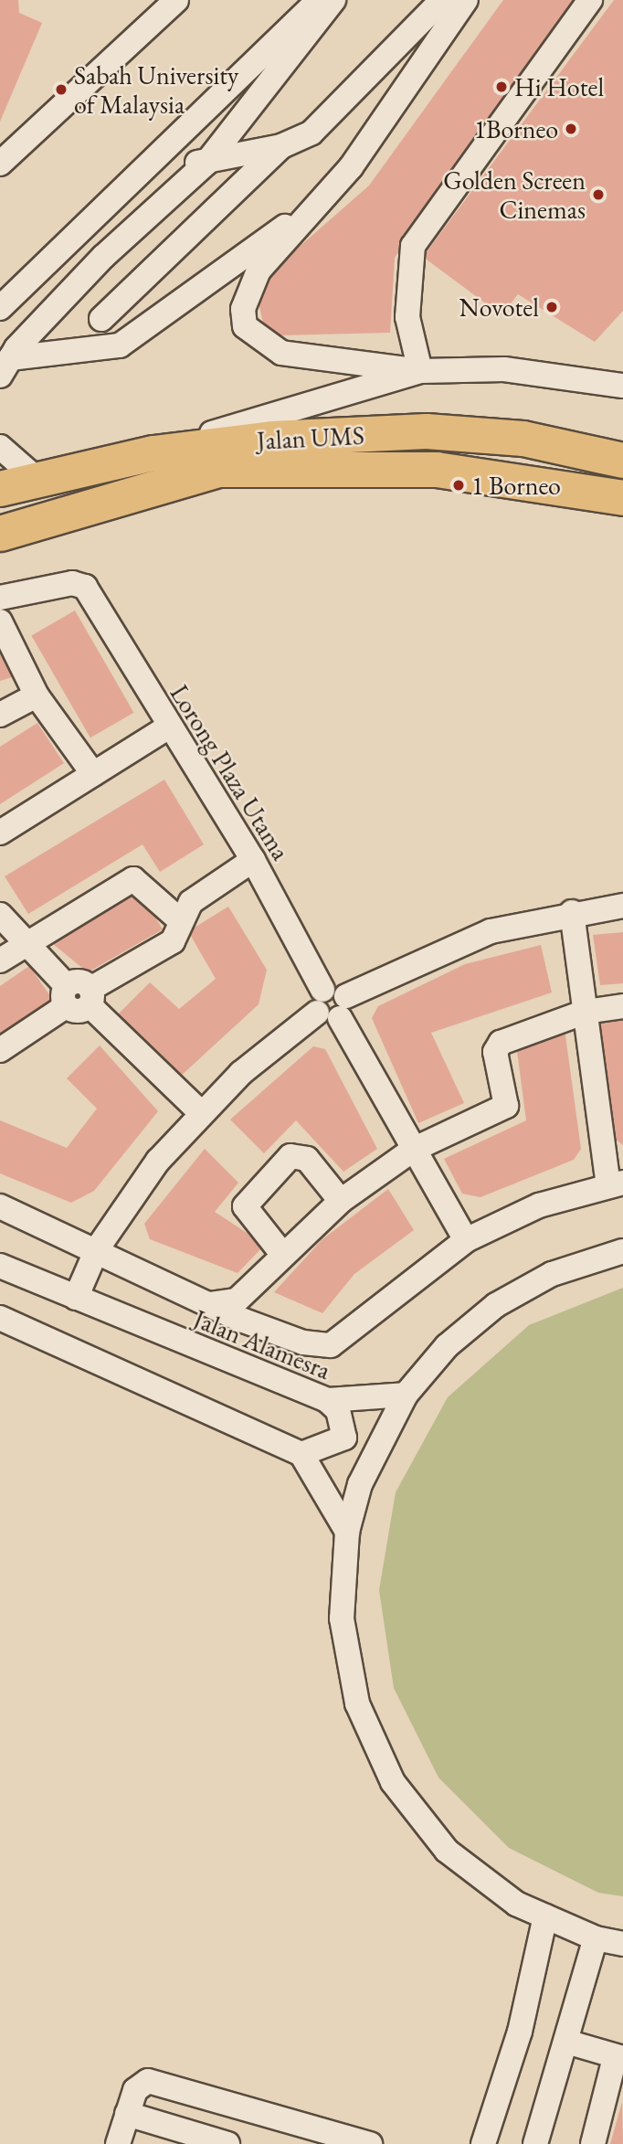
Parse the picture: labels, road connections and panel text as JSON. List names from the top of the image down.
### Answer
{
  "streets": {
    "highway": ["Jalan UMS"],
    "street": ["Lorong Plaza Utama", "Jalan Alamesra"]
  },
  "places": [
    "Hi Hotel",
    "Sabah University of Malaysia",
    "1Borneo",
    "Golden Screen Cinemas",
    "Novotel",
    "1 Borneo"
  ]
}
